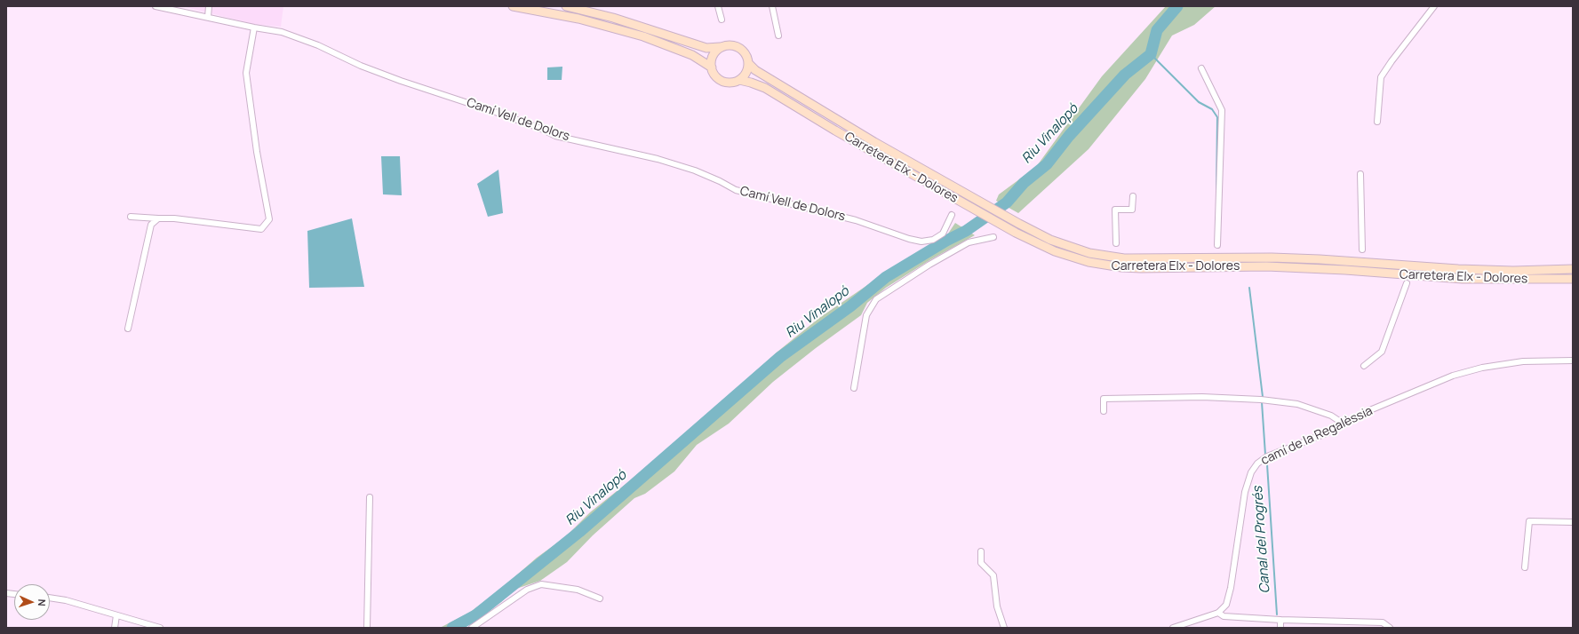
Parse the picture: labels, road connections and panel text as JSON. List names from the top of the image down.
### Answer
{
  "streets": {
    "main road": ["Carretera Elx - Dolores"],
    "street": ["Camí Vell de Dolors", "camí de la Regalèssia"]
  },
  "water": ["Riu Vinalopó", "Canal del Progrés"],
  "north": "right"
}
